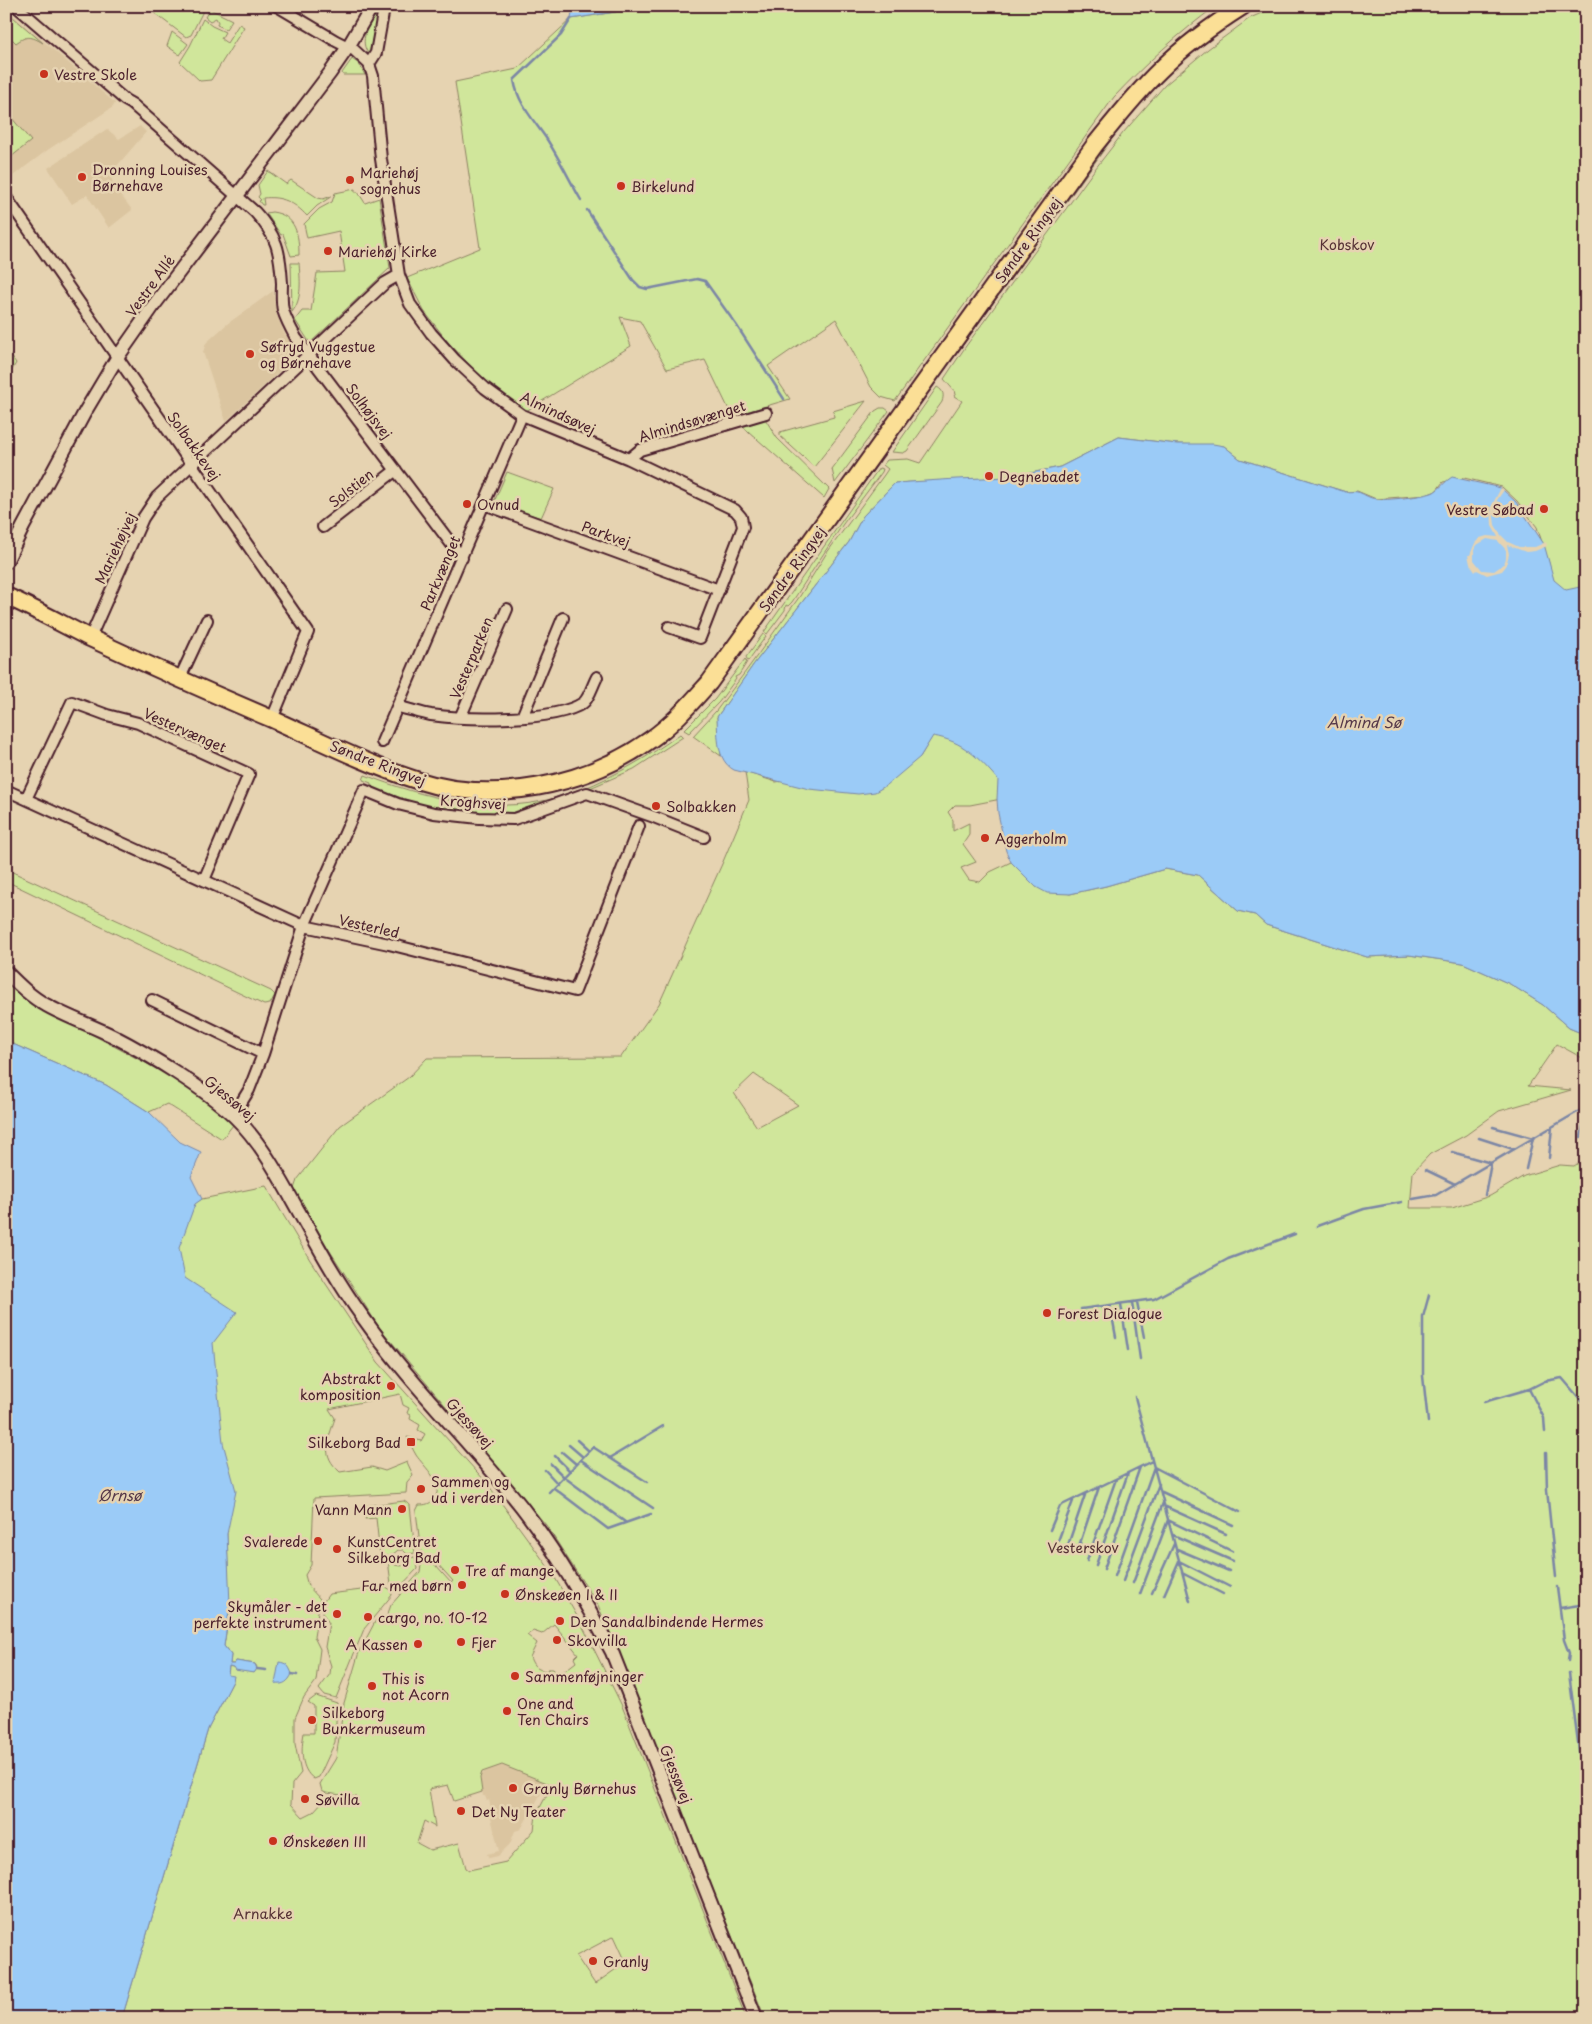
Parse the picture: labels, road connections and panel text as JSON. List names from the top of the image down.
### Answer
{
  "streets": {
    "main road": ["Søndre Ringvej"],
    "street": [
      "Vestre Allé",
      "Solhøjsvej",
      "Almindsøvej",
      "Almindsøvænget",
      "Solbakkevej",
      "Solstien",
      "Parkvej",
      "Mariehøjvej",
      "Parkvænget",
      "Vesterparken",
      "Vestervænget",
      "Kroghsvej",
      "Vesterled",
      "Gjessøvej"
    ]
  },
  "crossings": [
    ["Søndre Ringvej", "Solbakkevej"],
    ["Søndre Ringvej", "Mariehøjvej"],
    ["Vestre Allé", "Solhøjsvej"],
    ["Vestre Allé", "Solbakkevej"],
    ["Solhøjsvej", "Solstien"],
    ["Solhøjsvej", "Mariehøjvej"],
    ["Solhøjsvej", "Parkvænget"],
    ["Almindsøvej", "Almindsøvænget"],
    ["Almindsøvej", "Parkvej"],
    ["Almindsøvej", "Mariehøjvej"],
    ["Almindsøvej", "Parkvænget"],
    ["Solbakkevej", "Mariehøjvej"],
    ["Parkvej", "Parkvænget"],
    ["Parkvænget", "Vesterparken"],
    ["Vestervænget", "Vesterled"],
    ["Kroghsvej", "Vesterled"],
    ["Kroghsvej", "Gjessøvej"]
  ],
  "water": ["Almind Sø", "Ørnsø"],
  "parks": ["Kobskov", "Vesterskov", "Arnakke"],
  "places": {
    "other": [
      "Vestre Skole",
      "Dronning Louises Børnehave",
      "Mariehøj sognehus",
      "Birkelund",
      "Mariehøj Kirke",
      "Søfryd Vuggestue og Børnehave",
      "Degnebadet",
      "Ovnud",
      "Vestre Søbad",
      "Solbakken",
      "Aggerholm",
      "Forest Dialogue",
      "Abstrakt komposition",
      "Sammen og ud i verden",
      "Vann Mann",
      "Svalerede",
      "KunstCentret Silkeborg Bad",
      "Tre af mange",
      "Far med børn",
      "Ønskeøen I & II",
      "Skymåler - det perfekte instrument",
      "cargo, no. 10-12",
      "Den Sandalbindende Hermes",
      "Skovvilla",
      "Fjer",
      "A Kassen",
      "Sammenføjninger",
      "This is not Acorn",
      "One and Ten Chairs",
      "Silkeborg Bunkermuseum",
      "Granly Børnehus",
      "Søvilla",
      "Det Ny Teater",
      "Ønskeøen III",
      "Granly"
    ],
    "transit": ["Silkeborg Bad"]
  }
}
